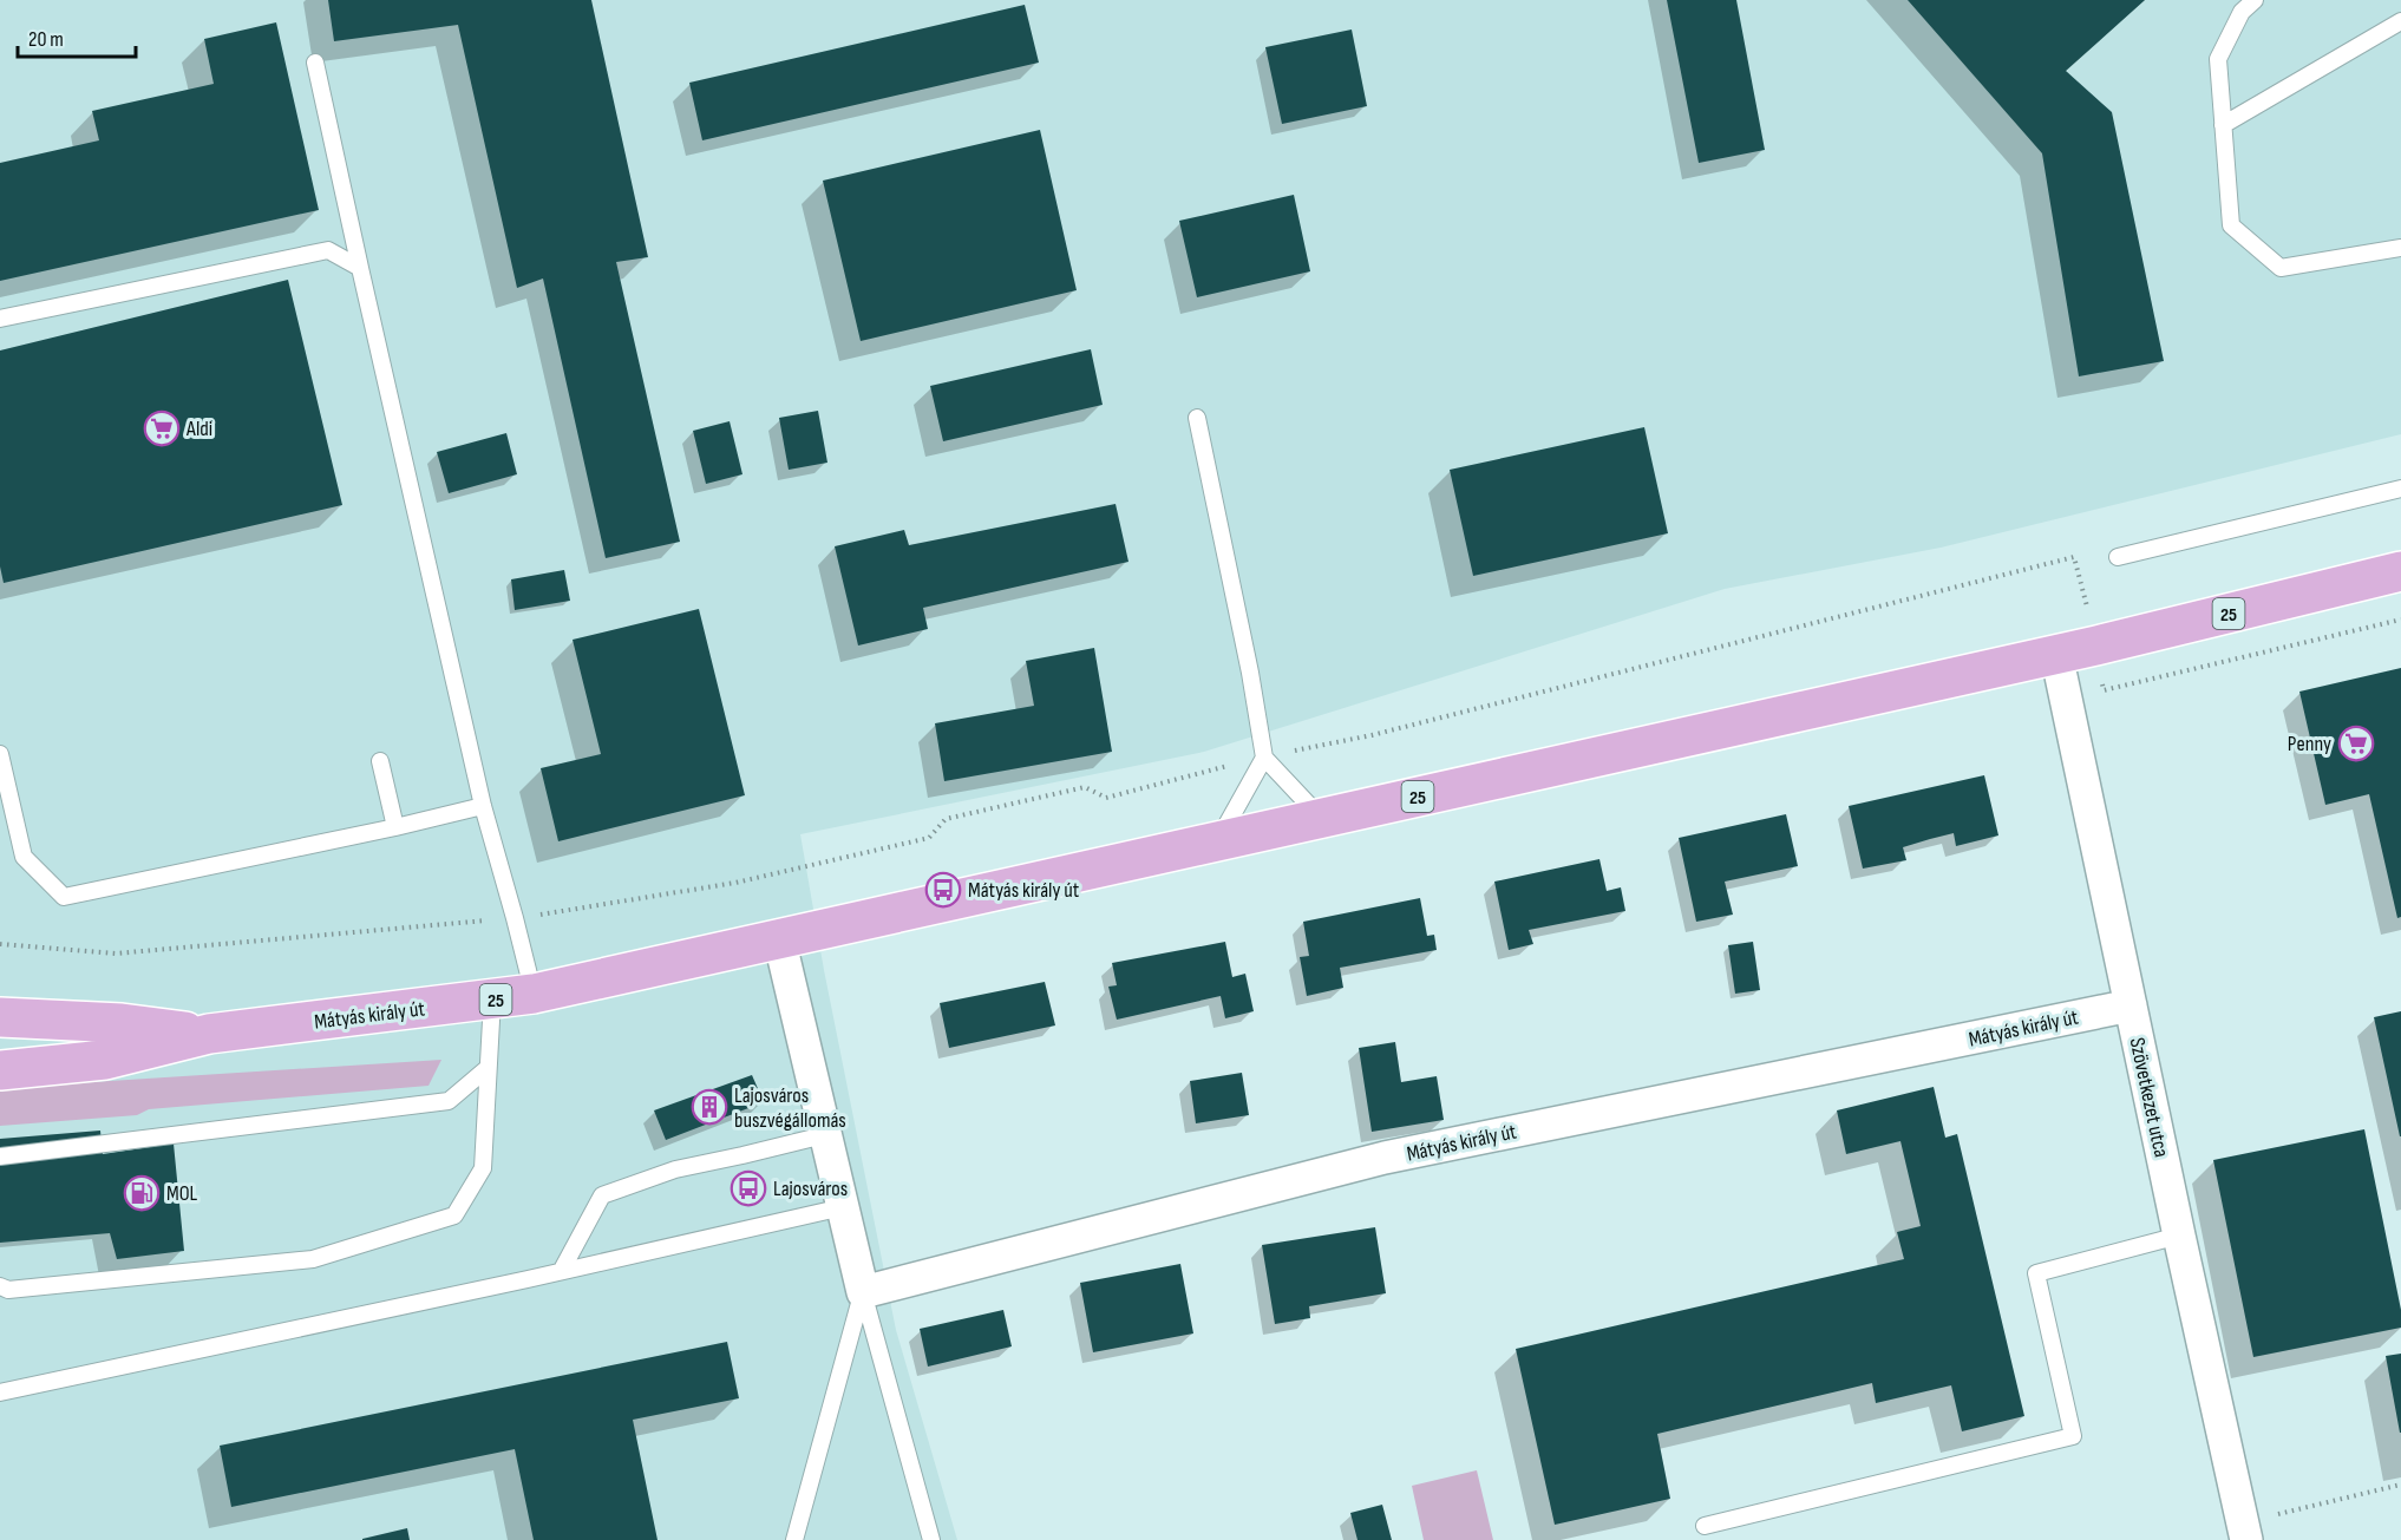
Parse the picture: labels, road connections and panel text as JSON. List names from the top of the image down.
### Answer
{
  "streets": {
    "main road": ["25", "Mátyás király út"],
    "street": ["Szövetkezet utca"]
  },
  "crossings": [
    ["Mátyás király út", "Szövetkezet utca"]
  ],
  "places": {
    "supermarket": ["Aldi", "Penny"],
    "bus stop": ["Mátyás király út", "Lajosváros"],
    "building": ["Lajosváros buszvégállomás"],
    "fuel station": ["MOL"]
  },
  "scale_bar": "20 m"
}
